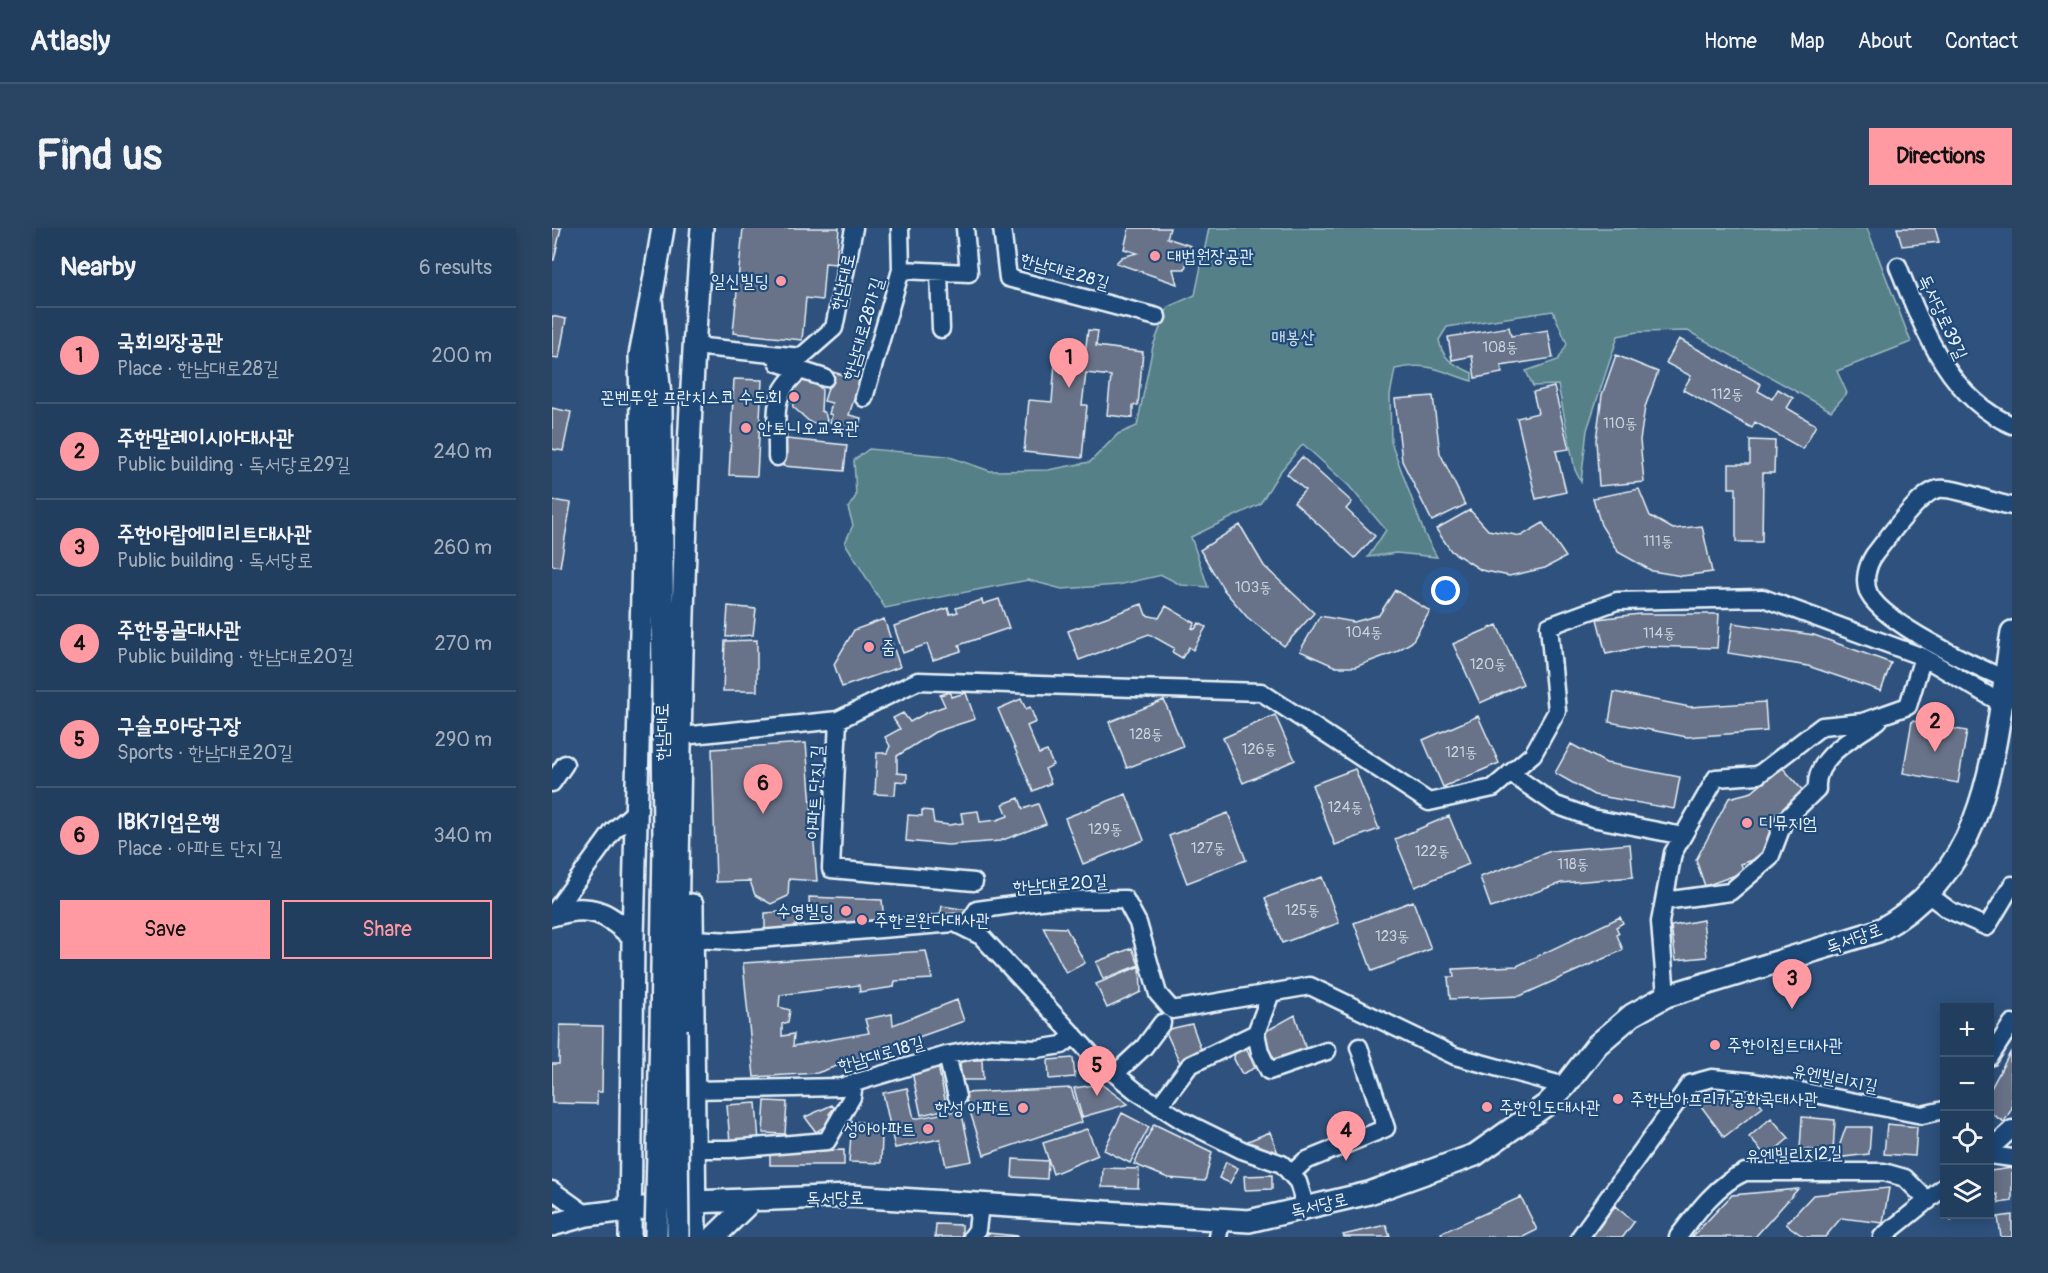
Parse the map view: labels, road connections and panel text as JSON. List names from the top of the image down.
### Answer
{
  "streets": {
    "main road": ["한남대로", "독서당로"],
    "street": [
      "한남대로28길",
      "독서당로39길",
      "한남대로28가길",
      "아파트 단지 길",
      "한남대로20길",
      "한남대로18길",
      "유엔빌리지길",
      "유엔빌리지2길"
    ]
  },
  "crossings": [
    ["한남대로20길", "독서당로"]
  ],
  "parks": ["매봉산"],
  "places": [
    "대법원장공관",
    "일신빌딩",
    "꼰벤뚜알 프란치스코 수도회",
    "안토니오교육관",
    "줌",
    "디뮤지엄",
    "수영빌딩",
    "주한르완다대사관",
    "주한이집트대사관",
    "주한남아프리카공화국대사관",
    "주한인도대사관",
    "한성 아파트",
    "성아아파트"
  ],
  "house_numbers": [
    "108동",
    "112동",
    "110동",
    "111동",
    "103동",
    "104동",
    "114동",
    "120동",
    "128동",
    "126동",
    "121동",
    "124동",
    "129동",
    "127동",
    "122동",
    "118동",
    "125동",
    "123동"
  ],
  "page": {
    "header": "Atlasly",
    "nav": [
      "Home",
      "Map",
      "About",
      "Contact"
    ],
    "buttons": [
      "Directions",
      ["Save", "Share"]
    ],
    "title": "Find us",
    "heading": ["Nearby", "6 results"],
    "list": [
      {
        "mark": "1",
        "name": "국회의장공관",
        "note": "Place · 한남대로28길",
        "value": "200 m"
      },
      {
        "mark": "2",
        "name": "주한말레이시아대사관",
        "note": "Public building · 독서당로29길",
        "value": "240 m"
      },
      {
        "mark": "3",
        "name": "주한아랍에미리트대사관",
        "note": "Public building · 독서당로",
        "value": "260 m"
      },
      {
        "mark": "4",
        "name": "주한몽골대사관",
        "note": "Public building · 한남대로20길",
        "value": "270 m"
      },
      {
        "mark": "5",
        "name": "구슬모아당구장",
        "note": "Sports · 한남대로20길",
        "value": "290 m"
      },
      {
        "mark": "6",
        "name": "IBK기업은행",
        "note": "Place · 아파트 단지 길",
        "value": "340 m"
      }
    ],
    "pins": [
      "1",
      "2",
      "6",
      "3",
      "5",
      "4"
    ],
    "map_buttons": ["+", "−"]
  }
}
